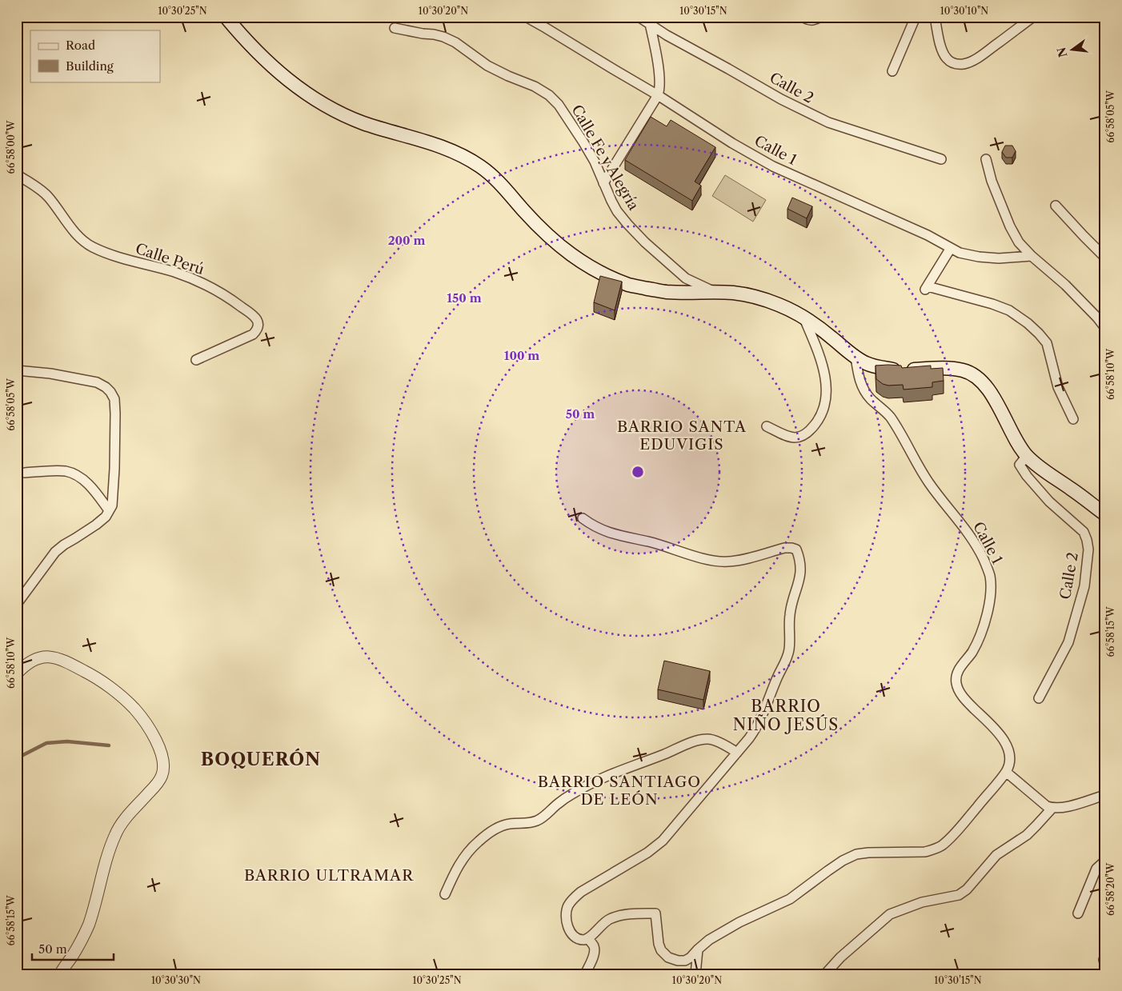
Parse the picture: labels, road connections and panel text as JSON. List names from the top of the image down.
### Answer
{
  "streets": {
    "street": [
      "Calle 2",
      "Calle 1",
      "Calle Fe y Alegría",
      "Calle Perú"
    ]
  },
  "districts": [
    "BARRIO SANTA EDUVIGIS",
    "BARRIO NIÑO JESÚS",
    "BOQUERÓN",
    "BARRIO SANTIAGO DE LEÓN",
    "BARRIO ULTRAMAR"
  ],
  "legend": ["Road", "Building"],
  "scale_bar": "50 m",
  "north": "left",
  "coordinates": [
    "10°30'25\"N",
    "10°30'20\"N",
    "10°30'15\"N",
    "10°30'10\"N",
    "66°58'05\"W",
    "66°58'00\"W",
    "66°58'10\"W",
    "66°58'15\"W",
    "66°58'20\"W",
    "10°30'30\"N"
  ],
  "rings": [
    "200 m",
    "150 m",
    "100 m",
    "50 m"
  ]
}
